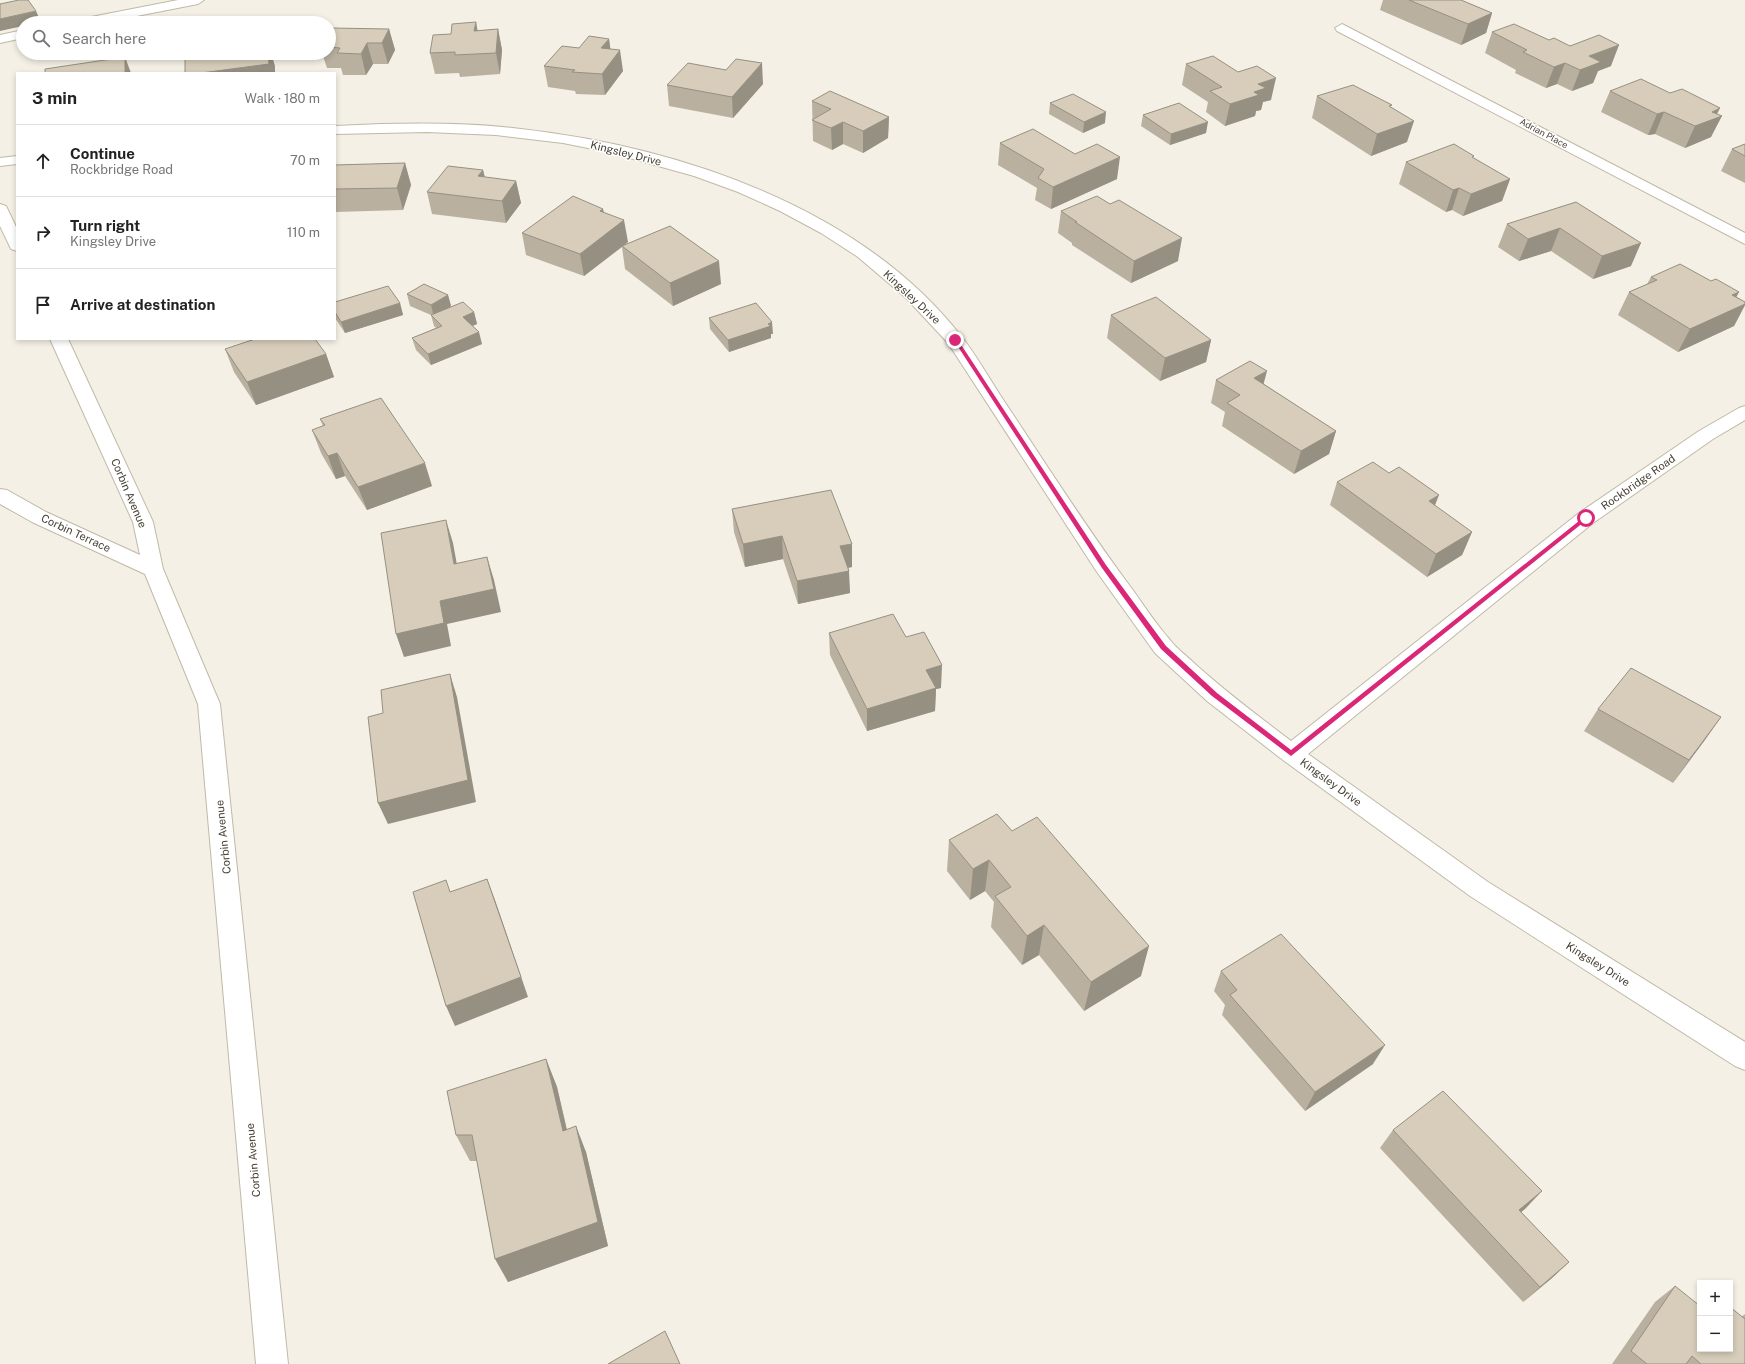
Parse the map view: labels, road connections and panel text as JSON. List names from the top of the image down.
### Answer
{
  "streets": {
    "street": [
      "Adrian Place",
      "Kingsley Drive",
      "Rockbridge Road",
      "Corbin Avenue",
      "Corbin Terrace"
    ]
  },
  "crossings": [
    ["Kingsley Drive", "Rockbridge Road"],
    ["Corbin Avenue", "Corbin Terrace"]
  ],
  "page": {
    "search": "Search here",
    "heading": ["3 min", "Walk · 180 m"],
    "list": [
      ["Continue", "Rockbridge Road", "70 m"],
      ["Turn right", "Kingsley Drive", "110 m"],
      "Arrive at destination"
    ],
    "map_buttons": ["+", "−"]
  }
}
